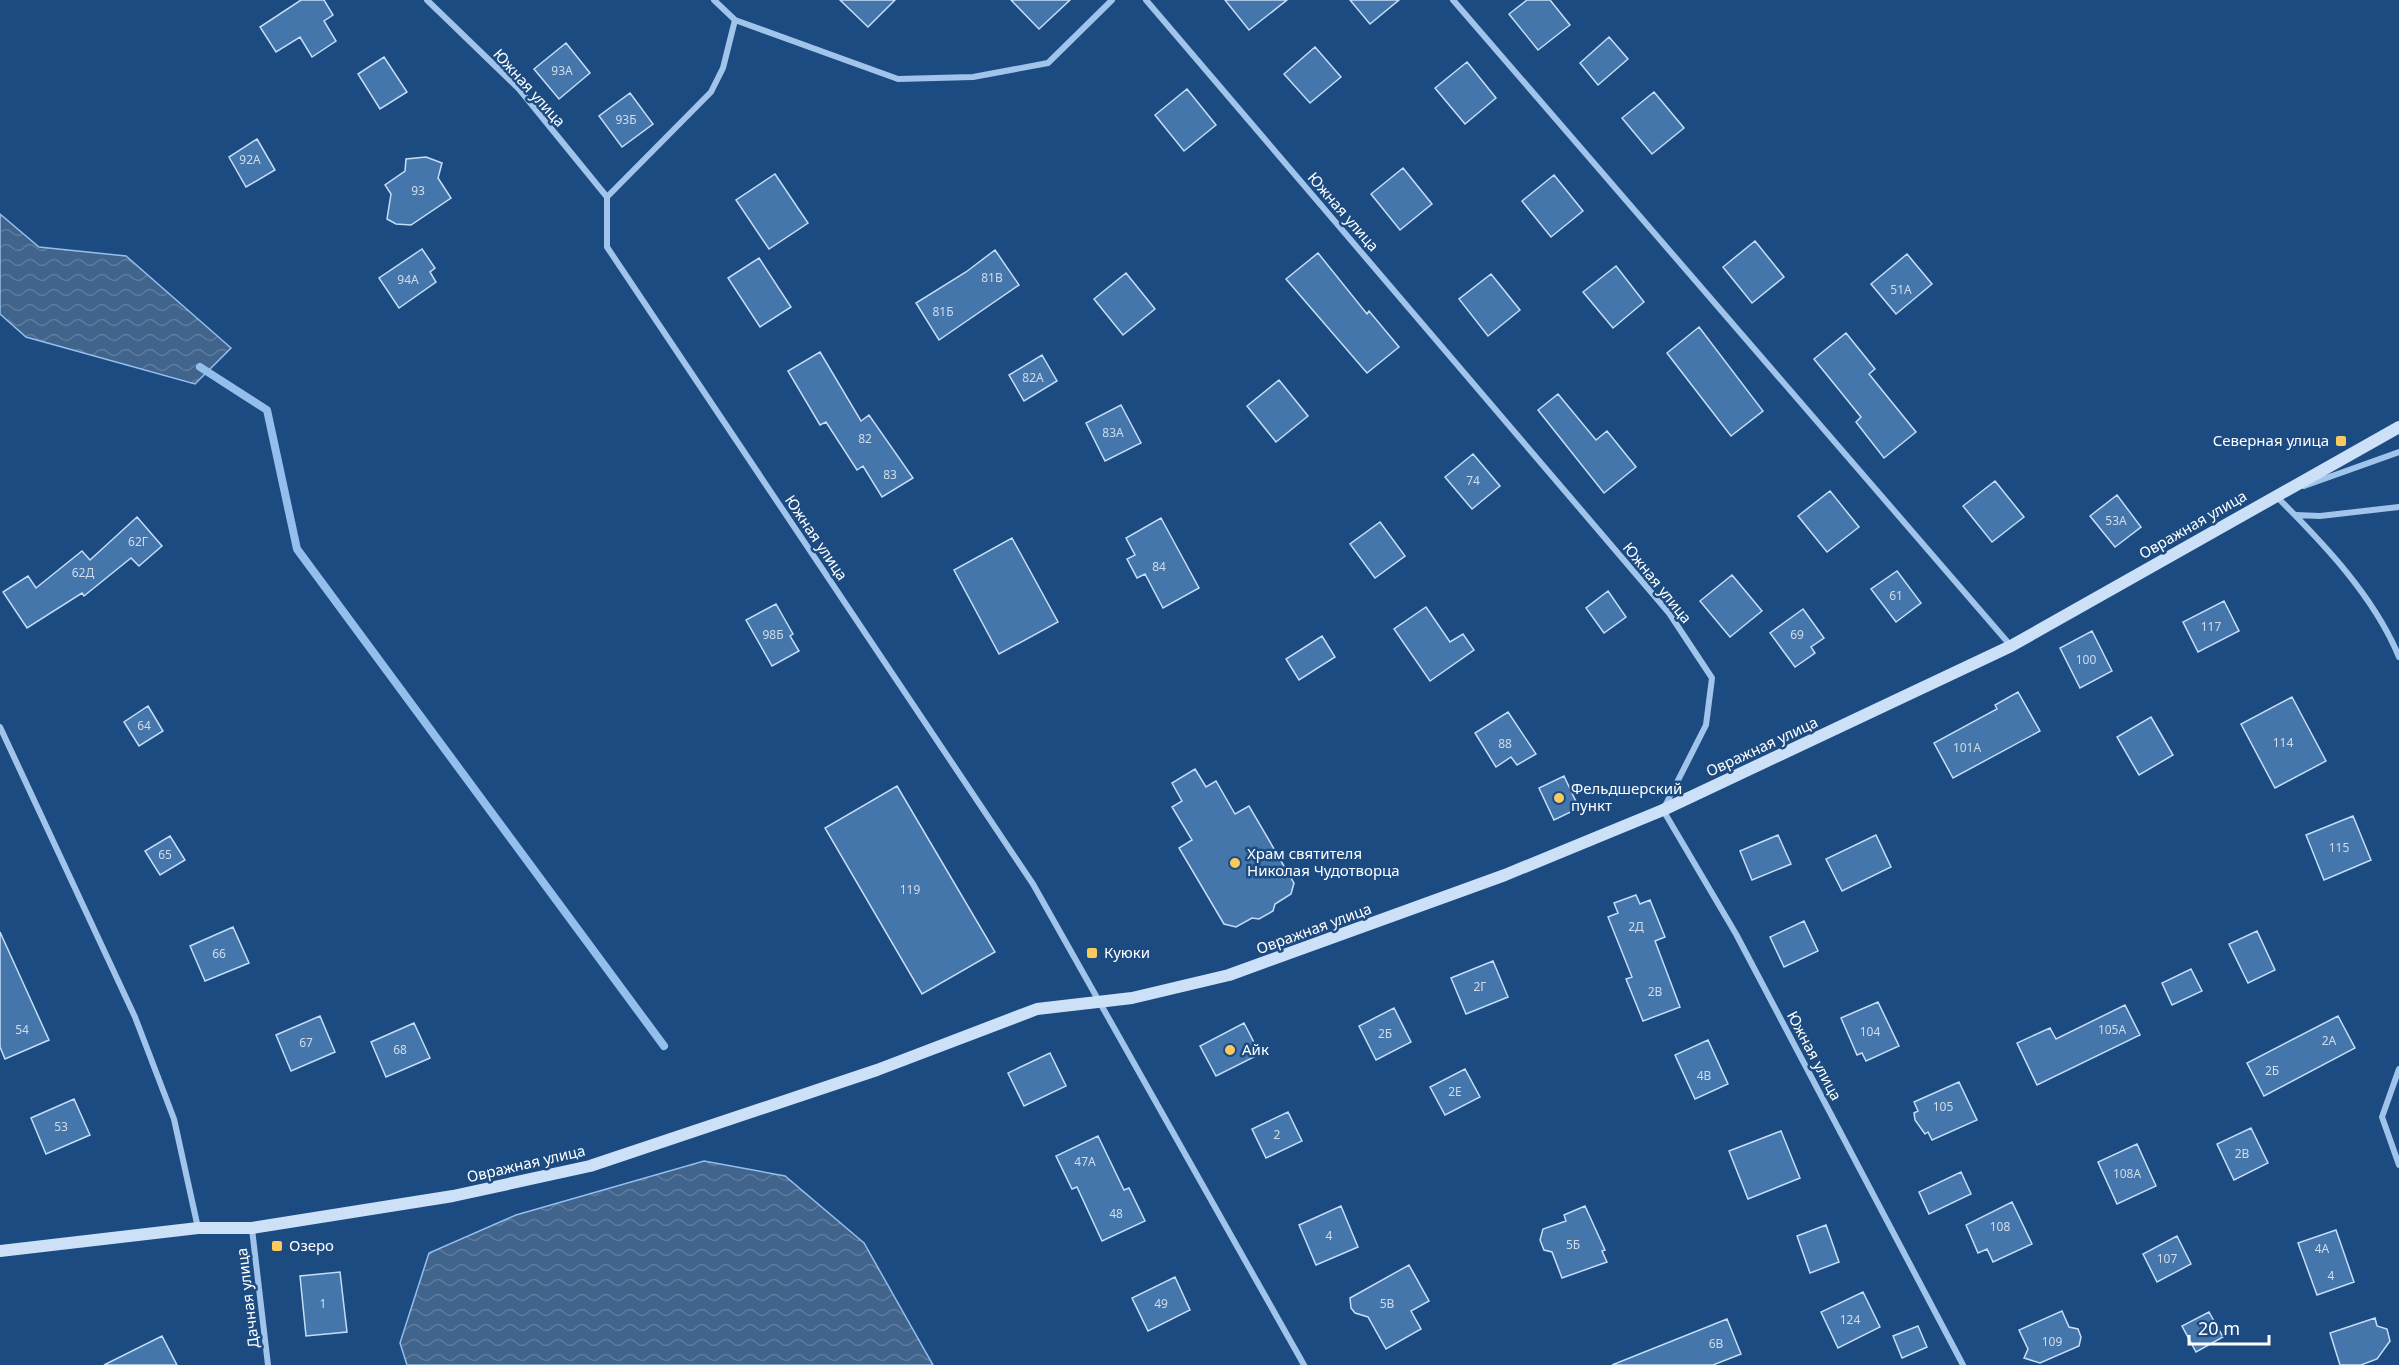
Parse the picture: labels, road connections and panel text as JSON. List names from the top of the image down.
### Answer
{
  "streets": {
    "street": ["Южная улица", "Овражная улица", "Дачная улица"]
  },
  "crossings": [
    ["Южная улица", "Овражная улица"],
    ["Овражная улица", "Дачная улица"]
  ],
  "places": {
    "transit": ["Северная улица", "Куюки", "Озеро"],
    "other": ["Фельдшерский пункт", "Храм святителя Николая Чудотворца", "Айк"]
  },
  "house_numbers": [
    "93А",
    "93Б",
    "92А",
    "93",
    "81В",
    "94А",
    "51А",
    "81Б",
    "82А",
    "83А",
    "82",
    "83",
    "74",
    "53А",
    "62Г",
    "84",
    "62Д",
    "61",
    "117",
    "98Б",
    "69",
    "100",
    "64",
    "114",
    "88",
    "101А",
    "115",
    "65",
    "119",
    "2Д",
    "66",
    "2Г",
    "2В",
    "54",
    "105А",
    "104",
    "2Б",
    "2А",
    "67",
    "68",
    "2Б",
    "4В",
    "2Е",
    "105",
    "53",
    "2",
    "2В",
    "47А",
    "108А",
    "48",
    "108",
    "4",
    "5Б",
    "4А",
    "107",
    "4",
    "1",
    "49",
    "5В",
    "124",
    "109",
    "6В"
  ],
  "scale_bar": "20 m"
}
